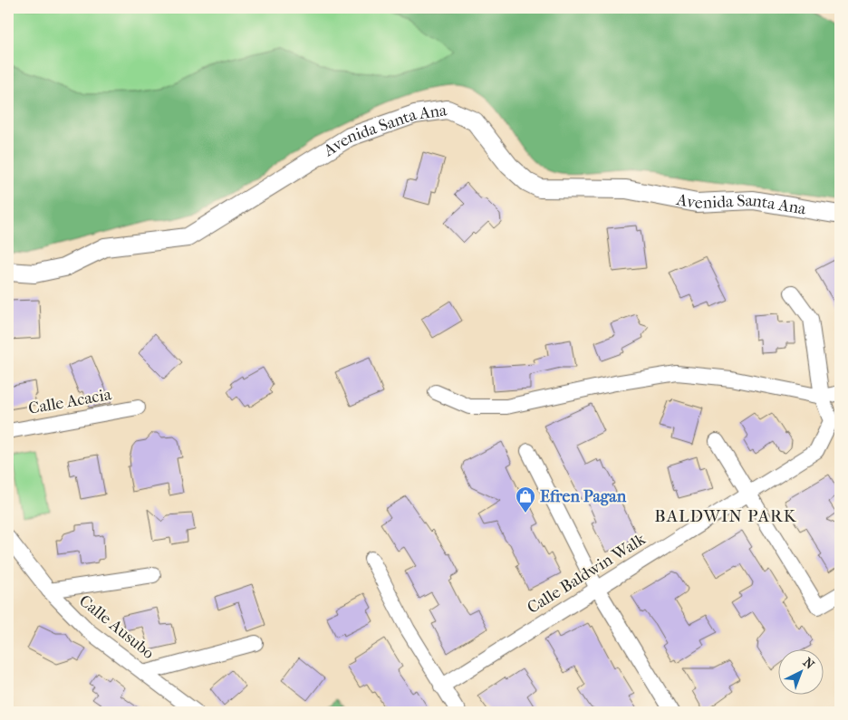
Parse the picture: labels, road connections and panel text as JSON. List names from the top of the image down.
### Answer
{
  "streets": {
    "street": [
      "Avenida Santa Ana",
      "Calle Acacia",
      "Calle Baldwin Walk",
      "Calle Ausubo"
    ]
  },
  "districts": ["BALDWIN PARK"],
  "places": {
    "shop": ["Efren Pagan"]
  },
  "north": "top right"
}
